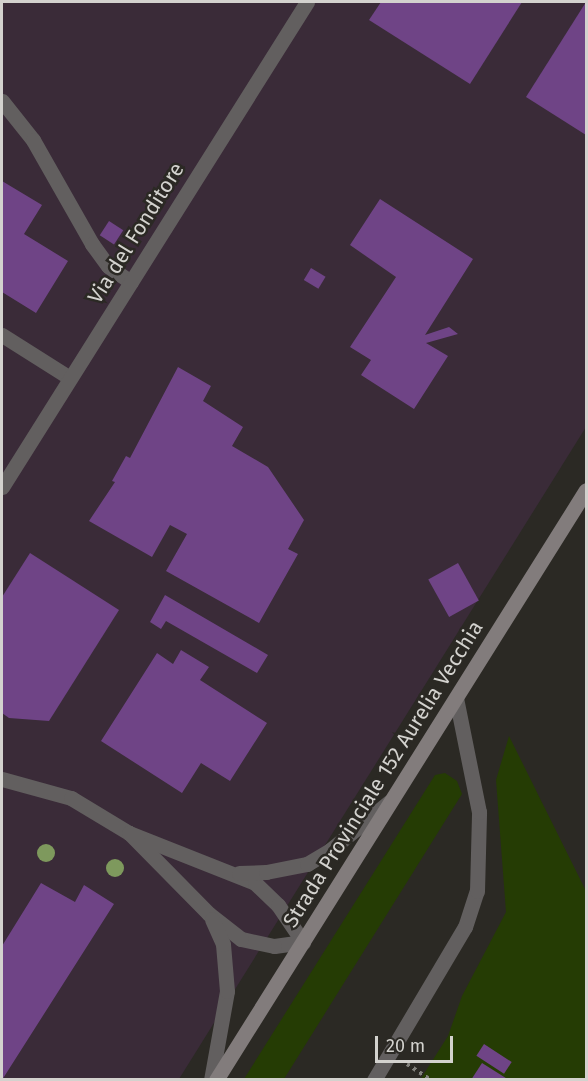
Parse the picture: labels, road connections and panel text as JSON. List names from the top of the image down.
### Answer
{
  "streets": {
    "main road": ["Strada Provinciale 152 Aurelia Vecchia"],
    "street": ["Via del Fonditore"]
  },
  "scale_bar": "20 m"
}
